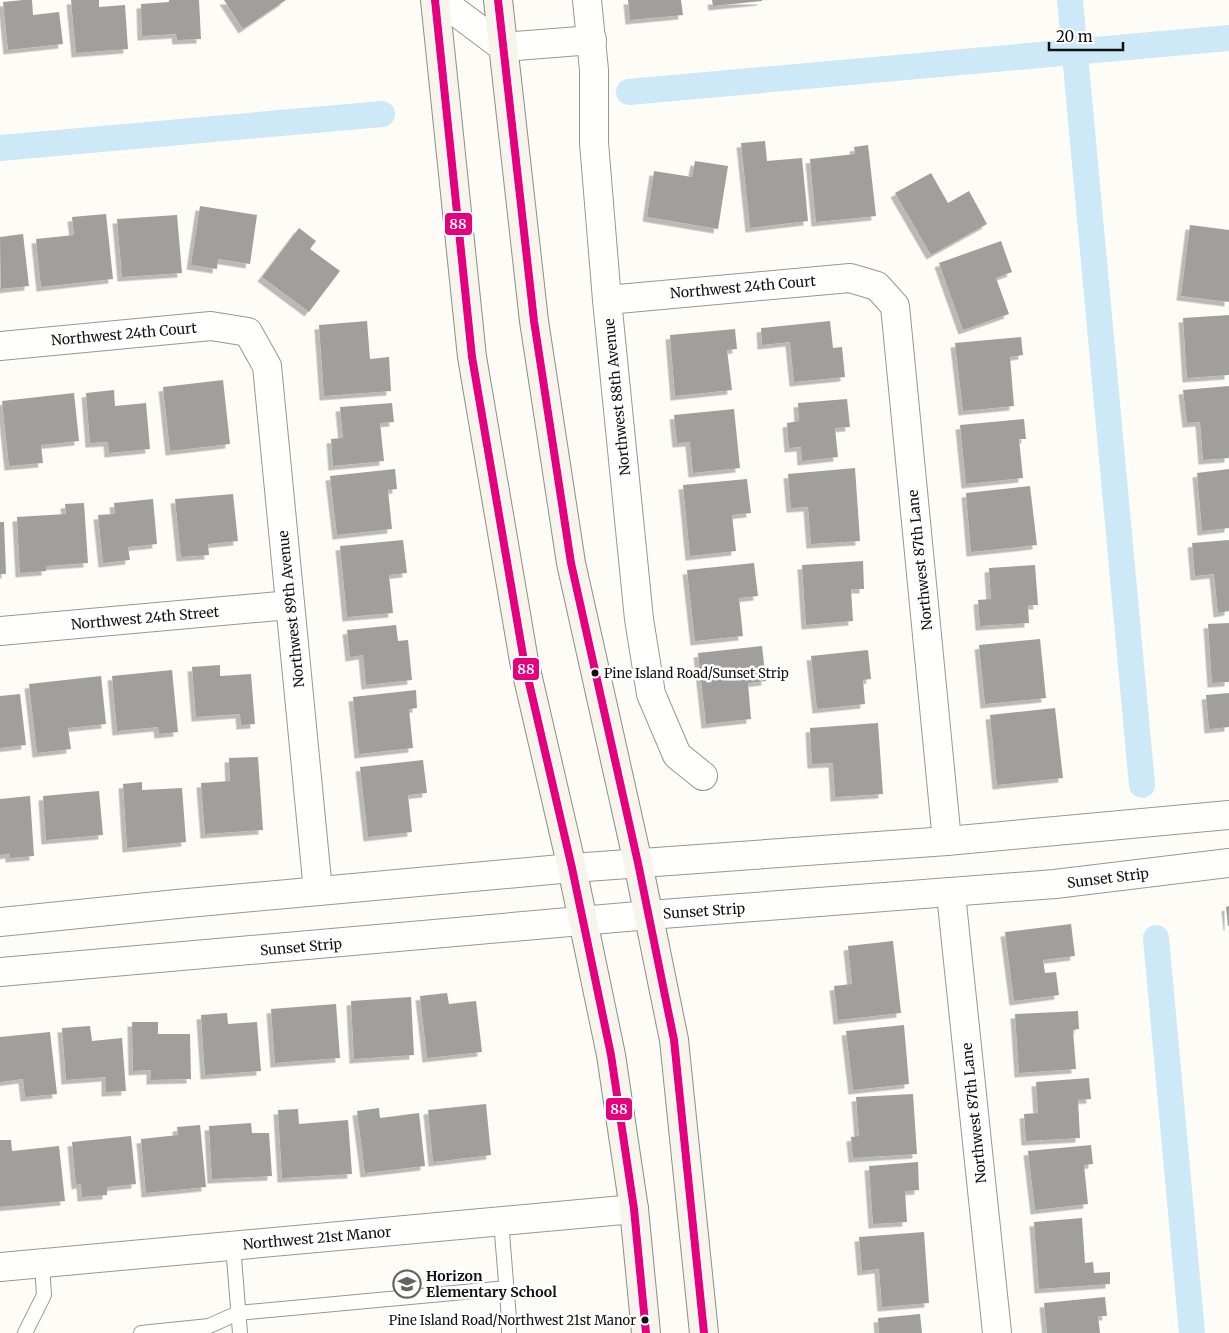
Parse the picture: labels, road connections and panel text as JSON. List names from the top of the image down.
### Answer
{
  "streets": {
    "street": [
      "Northwest 24th Court",
      "Northwest 88th Avenue",
      "Northwest 87th Lane",
      "Northwest 89th Avenue",
      "Northwest 24th Street",
      "Sunset Strip",
      "Northwest 21st Manor"
    ]
  },
  "crossings": [
    ["Northwest 24th Court", "Northwest 88th Avenue"],
    ["Northwest 24th Court", "Northwest 87th Lane"],
    ["Northwest 24th Court", "Northwest 89th Avenue"],
    ["Northwest 87th Lane", "Sunset Strip"],
    ["Northwest 89th Avenue", "Northwest 24th Street"]
  ],
  "places": {
    "other": ["Pine Island Road/Sunset Strip", "Pine Island Road/Northwest 21st Manor"],
    "school or university": ["Horizon Elementary School"]
  },
  "lines": ["transit line 88"],
  "scale_bar": "20 m"
}
